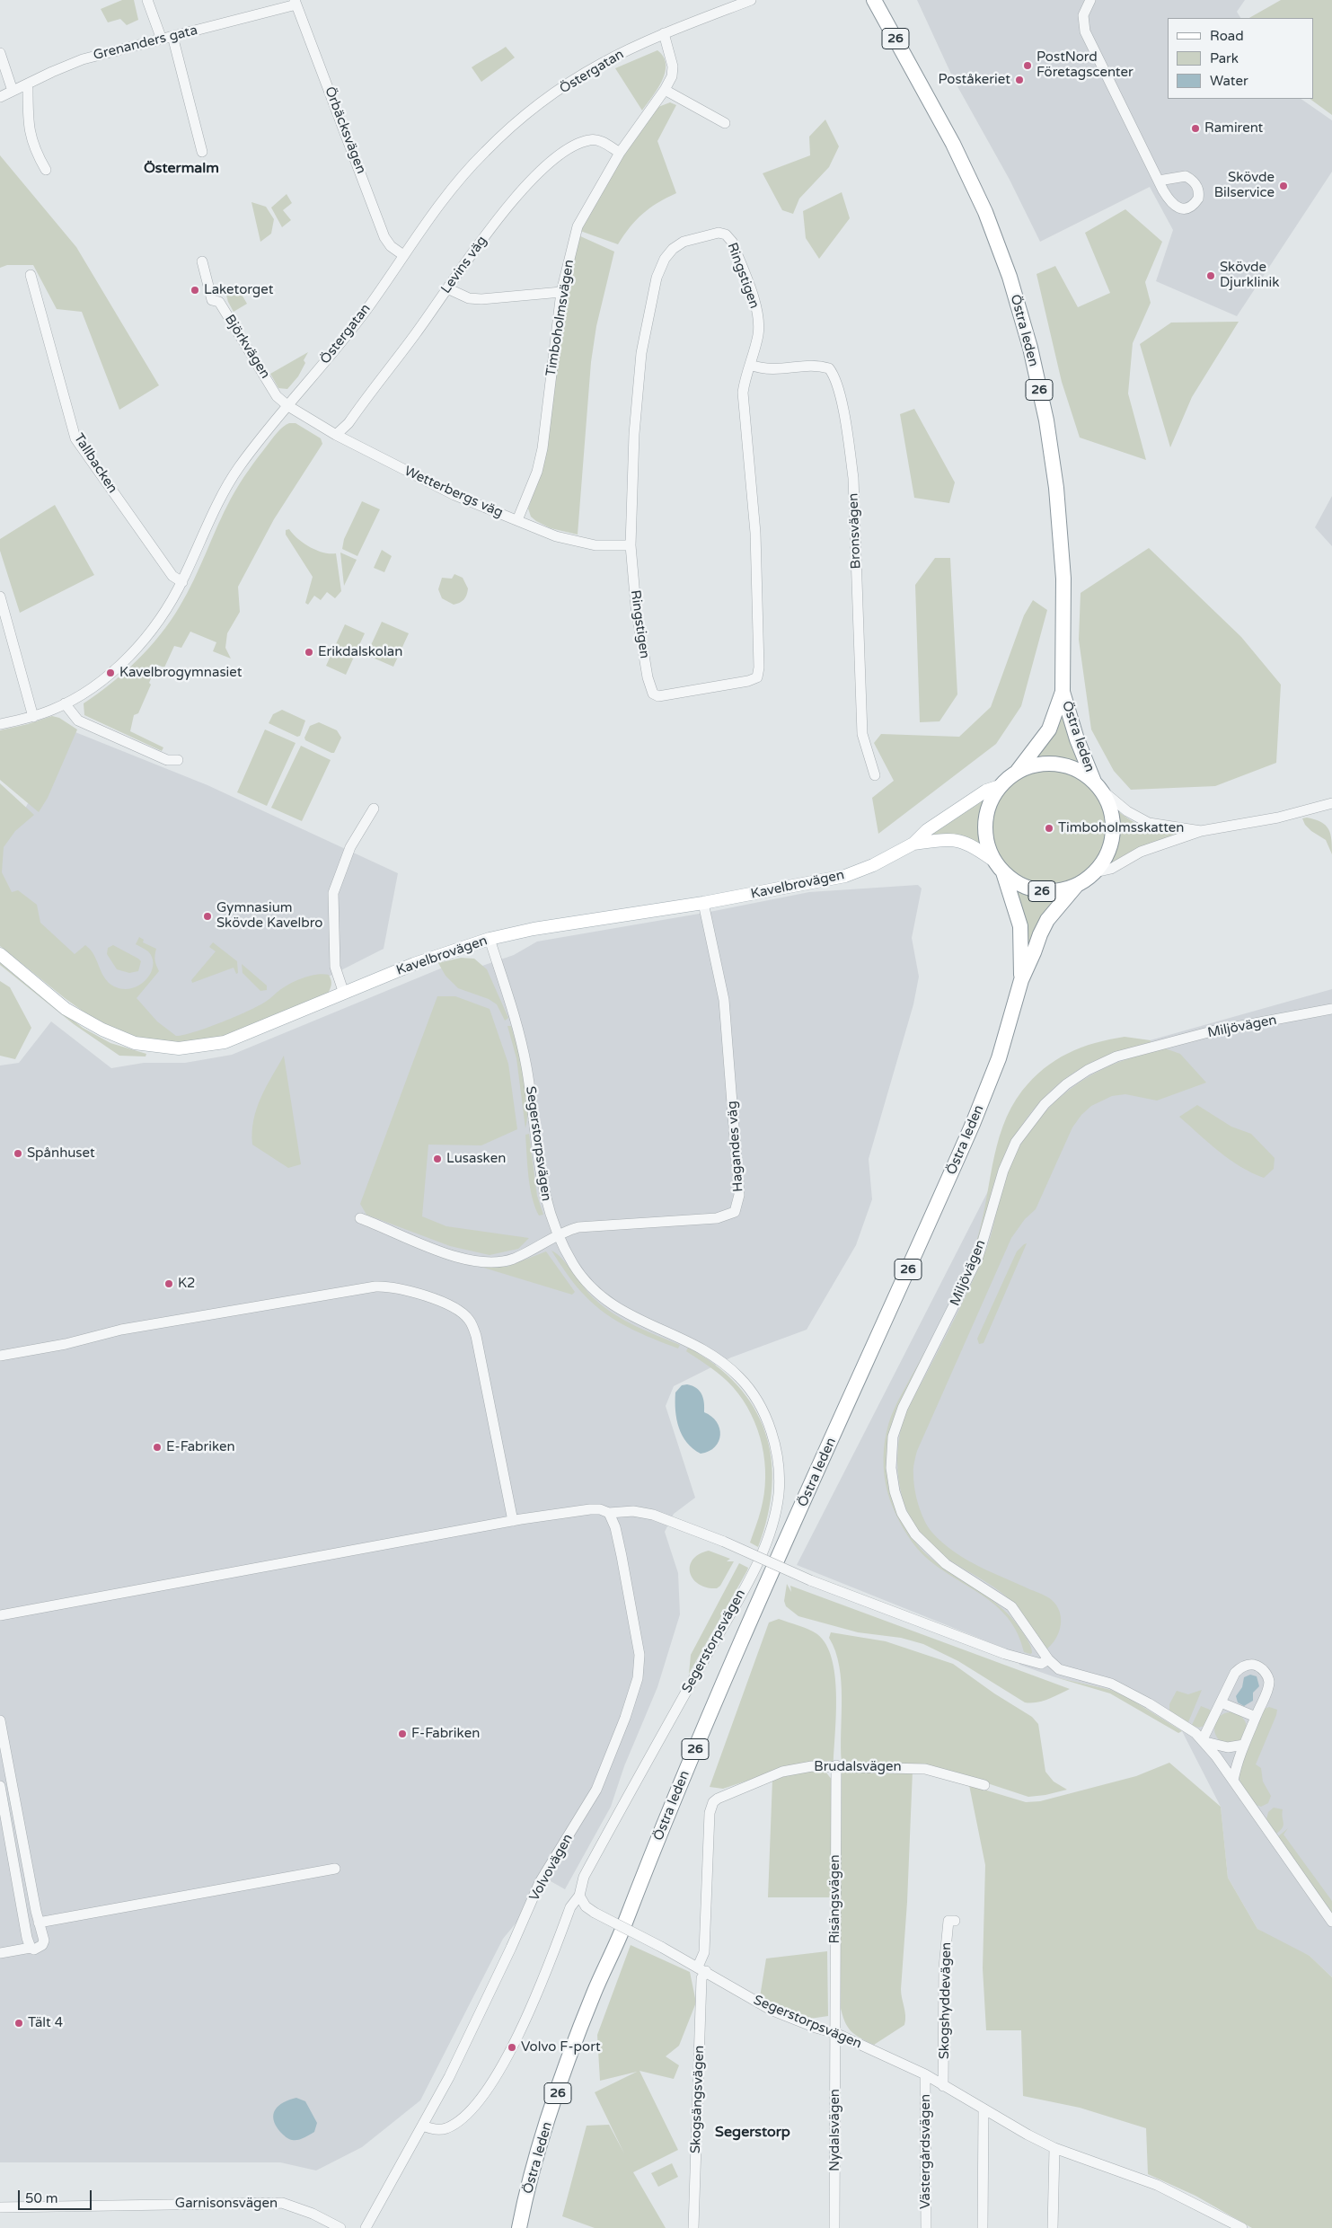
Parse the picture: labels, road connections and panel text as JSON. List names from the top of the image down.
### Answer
{
  "streets": {
    "highway": ["26", "Östra leden"],
    "main road": ["Kavelbrovägen"],
    "street": [
      "Grenanders gata",
      "Östergatan",
      "Örbäcksvägen",
      "Levins väg",
      "Ringstigen",
      "Timboholmsvägen",
      "Björkvägen",
      "Tallbacken",
      "Wetterbergs väg",
      "Bronsvägen",
      "Miljövägen",
      "Segerstorpsvägen",
      "Hagandes väg",
      "Brudalsvägen",
      "Volvovägen",
      "Risängsvägen",
      "Skogshyddevägen",
      "Skogsängsvägen",
      "Nydalsvägen",
      "Västergårdsvägen",
      "Garnisonsvägen"
    ]
  },
  "crossings": [
    ["26", "Östra leden"],
    ["26", "Kavelbrovägen"],
    ["Grenanders gata", "Örbäcksvägen"],
    ["Östergatan", "Örbäcksvägen"],
    ["Östergatan", "Timboholmsvägen"],
    ["Östergatan", "Björkvägen"],
    ["Östergatan", "Tallbacken"],
    ["Östergatan", "Wetterbergs väg"],
    ["Levins väg", "Timboholmsvägen"],
    ["Levins väg", "Wetterbergs väg"],
    ["Ringstigen", "Wetterbergs väg"],
    ["Ringstigen", "Bronsvägen"],
    ["Timboholmsvägen", "Wetterbergs väg"],
    ["Östra leden", "Kavelbrovägen"],
    ["Björkvägen", "Wetterbergs väg"],
    ["Kavelbrovägen", "Segerstorpsvägen"],
    ["Kavelbrovägen", "Hagandes väg"],
    ["Segerstorpsvägen", "Hagandes väg"],
    ["Segerstorpsvägen", "Brudalsvägen"],
    ["Segerstorpsvägen", "Risängsvägen"],
    ["Segerstorpsvägen", "Skogshyddevägen"],
    ["Segerstorpsvägen", "Skogsängsvägen"],
    ["Segerstorpsvägen", "Nydalsvägen"],
    ["Segerstorpsvägen", "Västergårdsvägen"],
    ["Brudalsvägen", "Risängsvägen"],
    ["Brudalsvägen", "Skogsängsvägen"],
    ["Risängsvägen", "Nydalsvägen"]
  ],
  "districts": ["Östermalm", "Segerstorp"],
  "places": [
    "PostNord Företagscenter",
    "Poståkeriet",
    "Ramirent",
    "Skövde Bilservice",
    "Skövde Djurklinik",
    "Laketorget",
    "Erikdalskolan",
    "Kavelbrogymnasiet",
    "Timboholmsskatten",
    "Gymnasium Skövde Kavelbro",
    "Spånhuset",
    "Lusasken",
    "K2",
    "E-Fabriken",
    "F-Fabriken",
    "Tält 4",
    "Volvo F-port"
  ],
  "legend": ["Road", "Park", "Water"],
  "scale_bar": "50 m"
}
